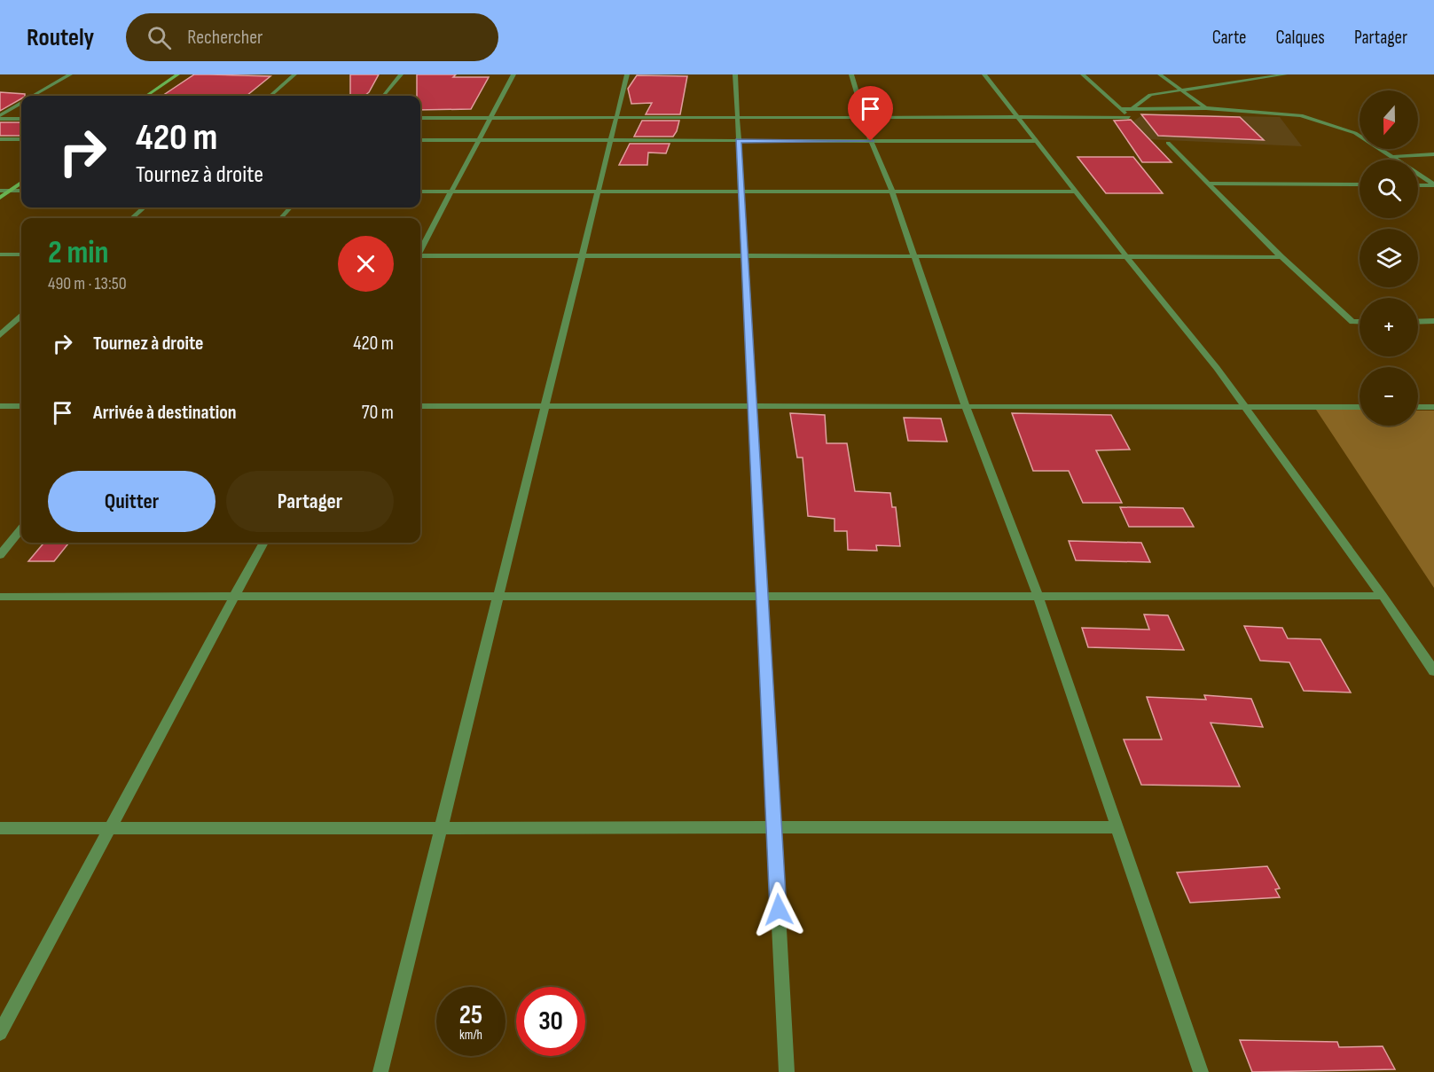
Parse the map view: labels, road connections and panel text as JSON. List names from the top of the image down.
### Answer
{
  "north": "bottom",
  "page": {
    "header": "Routely",
    "search": "Rechercher",
    "nav": ["Carte", "Calques", "Partager"],
    "map_buttons": ["+", "−"],
    "turn": ["420 m", "Tournez à droite"],
    "heading": ["2 min", "490 m · 13:50"],
    "list": [
      {
        "name": "Tournez à droite",
        "value": "420 m"
      },
      {
        "name": "Arrivée à destination",
        "value": "70 m"
      }
    ],
    "buttons": ["Quitter", "Partager"],
    "speed": "25 km/h",
    "limit": "30"
  }
}
